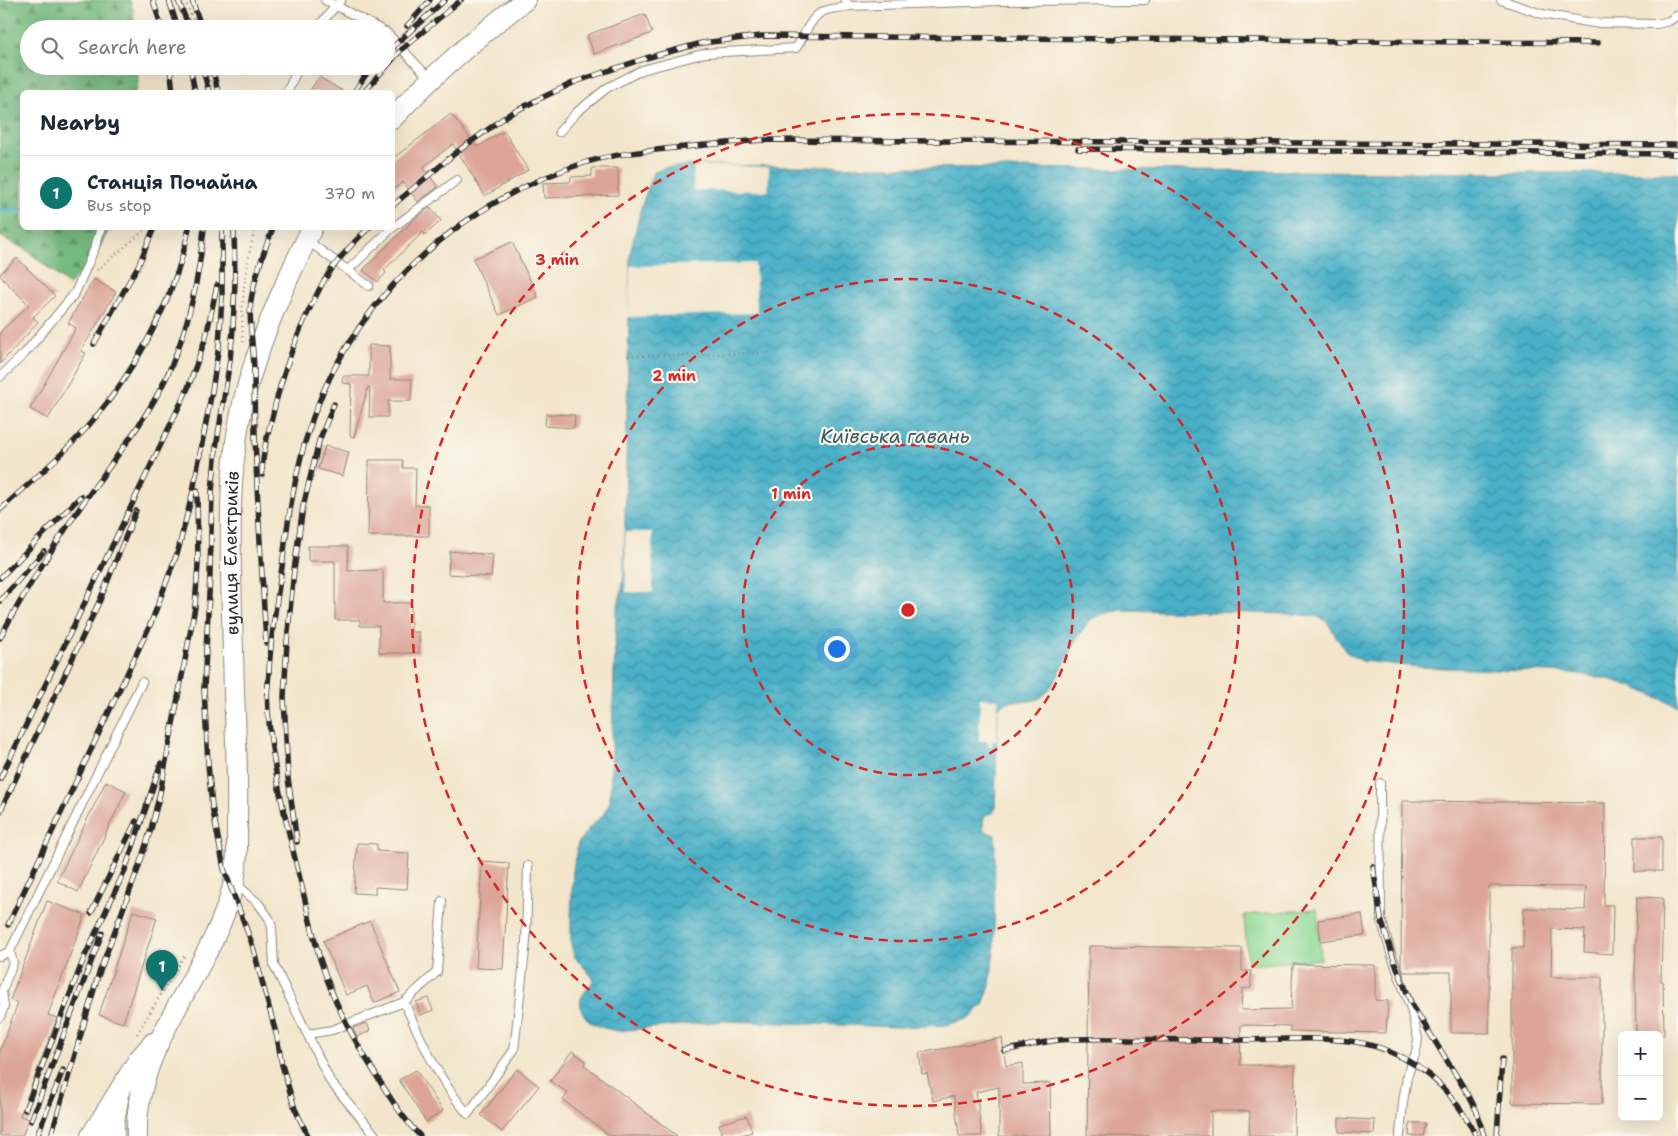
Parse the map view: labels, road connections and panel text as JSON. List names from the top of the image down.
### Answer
{
  "streets": {
    "street": ["вулиця Електриків"]
  },
  "water": ["Київська гавань"],
  "page": {
    "search": "Search here",
    "heading": "Nearby",
    "list": [
      {
        "mark": "1",
        "name": "Станція Почайна",
        "note": "Bus stop",
        "value": "370 m"
      }
    ],
    "pins": "1",
    "map_buttons": ["+", "−"]
  },
  "rings": ["3 min", "2 min", "1 min"]
}
